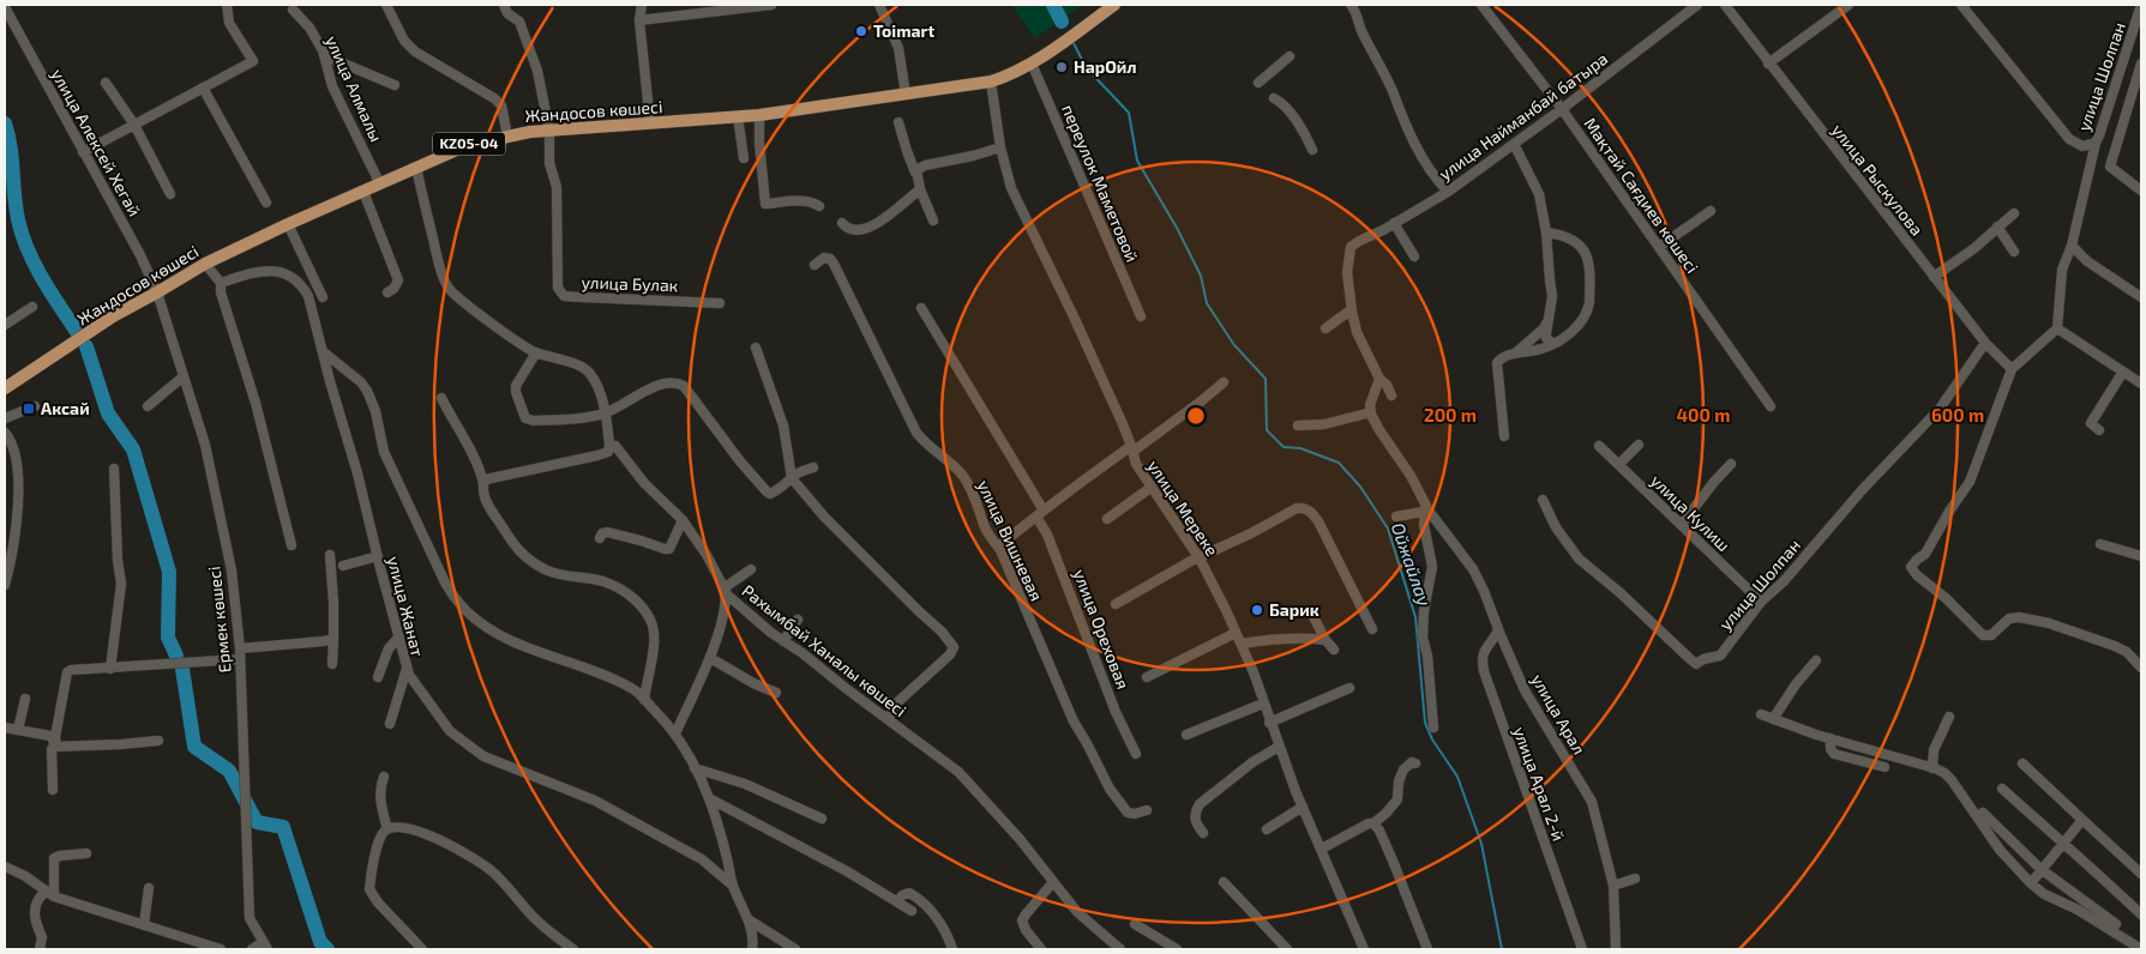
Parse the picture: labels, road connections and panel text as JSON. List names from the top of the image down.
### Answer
{
  "streets": {
    "main road": ["Жандосов көшесі", "KZ05-04"],
    "street": [
      "улица Шолпан",
      "улица Алмалы",
      "улица Найманбай батыра",
      "улица Алексей Хегай",
      "улица Рыскулова",
      "переулок Маметовой",
      "Мақтай Сағдиев көшесі",
      "улица Булак",
      "улица Мереке",
      "улица Кулиш",
      "улица Вишневая",
      "улица Жанат",
      "Ермек көшесі",
      "улица Ореховая",
      "Рахымбай Ханалы көшесі",
      "улица Арал",
      "улица Арал 2-й"
    ]
  },
  "crossings": [
    ["улица Шолпан", "улица Рыскулова"],
    ["улица Шолпан", "улица Кулиш"],
    ["улица Алмалы", "Жандосов көшесі"],
    ["Жандосов көшесі", "улица Алексей Хегай"],
    ["Жандосов көшесі", "переулок Маметовой"],
    ["Жандосов көшесі", "улица Булак"],
    ["Жандосов көшесі", "улица Мереке"],
    ["Жандосов көшесі", "Ермек көшесі"],
    ["улица Найманбай батыра", "Мақтай Сағдиев көшесі"],
    ["улица Алексей Хегай", "Ермек көшесі"],
    ["улица Арал", "улица Арал 2-й"]
  ],
  "water": ["Ойжайлау"],
  "places": {
    "other": ["Toimart", "НарОйл", "Барик"],
    "transit": ["Аксай"]
  },
  "rings": ["200 m", "400 m", "600 m"]
}
